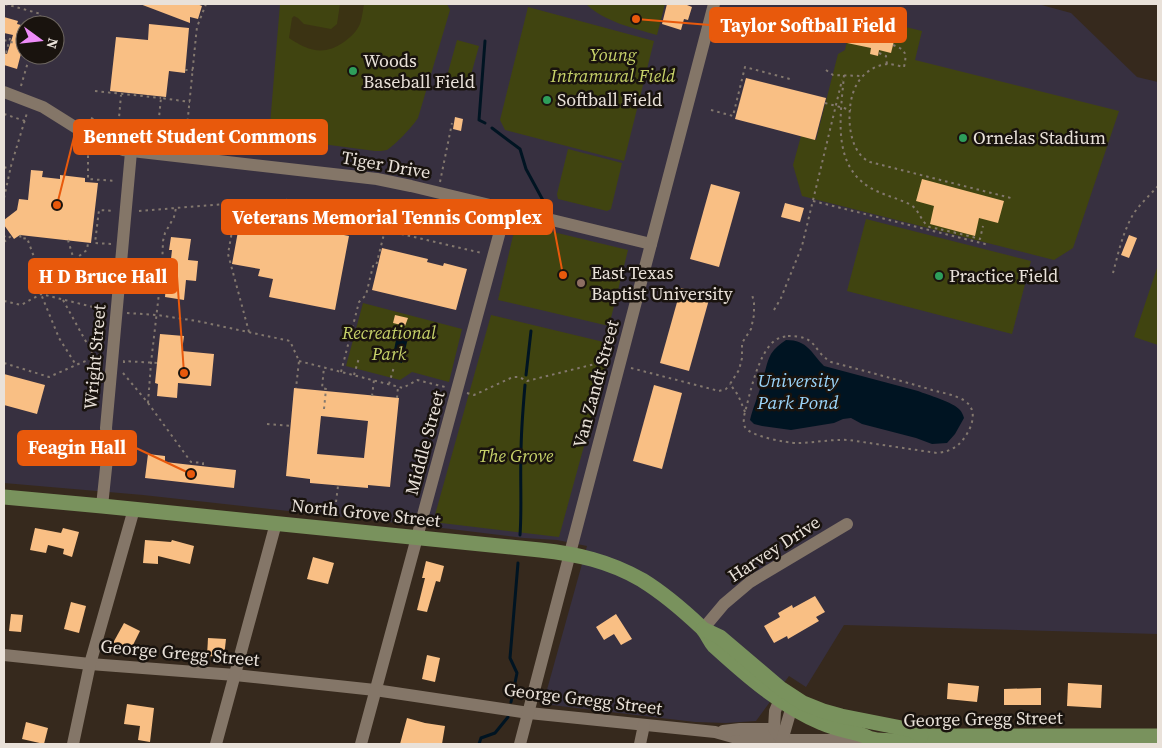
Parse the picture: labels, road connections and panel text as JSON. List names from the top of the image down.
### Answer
{
  "streets": {
    "main road": ["North Grove Street", "George Gregg Street"],
    "street": [
      "Tiger Drive",
      "Wright Street",
      "Van Zandt Street",
      "Middle Street",
      "Harvey Drive"
    ]
  },
  "crossings": [
    ["Tiger Drive", "Wright Street"],
    ["Tiger Drive", "Van Zandt Street"],
    ["Tiger Drive", "Middle Street"],
    ["Wright Street", "North Grove Street"],
    ["Van Zandt Street", "North Grove Street"],
    ["Van Zandt Street", "George Gregg Street"],
    ["Middle Street", "North Grove Street"],
    ["Middle Street", "George Gregg Street"],
    ["North Grove Street", "Harvey Drive"],
    ["North Grove Street", "George Gregg Street"]
  ],
  "water": ["University Park Pond"],
  "parks": ["Young Intramural Field", "Recreational Park", "The Grove"],
  "places": [
    "Taylor Softball Field",
    "Woods Baseball Field",
    "Softball Field",
    "Ornelas Stadium",
    "Bennett Student Commons",
    "Veterans Memorial Tennis Complex",
    "Practice Field",
    "East Texas Baptist University",
    "H D Bruce Hall",
    "Feagin Hall"
  ],
  "north": "right"
}
